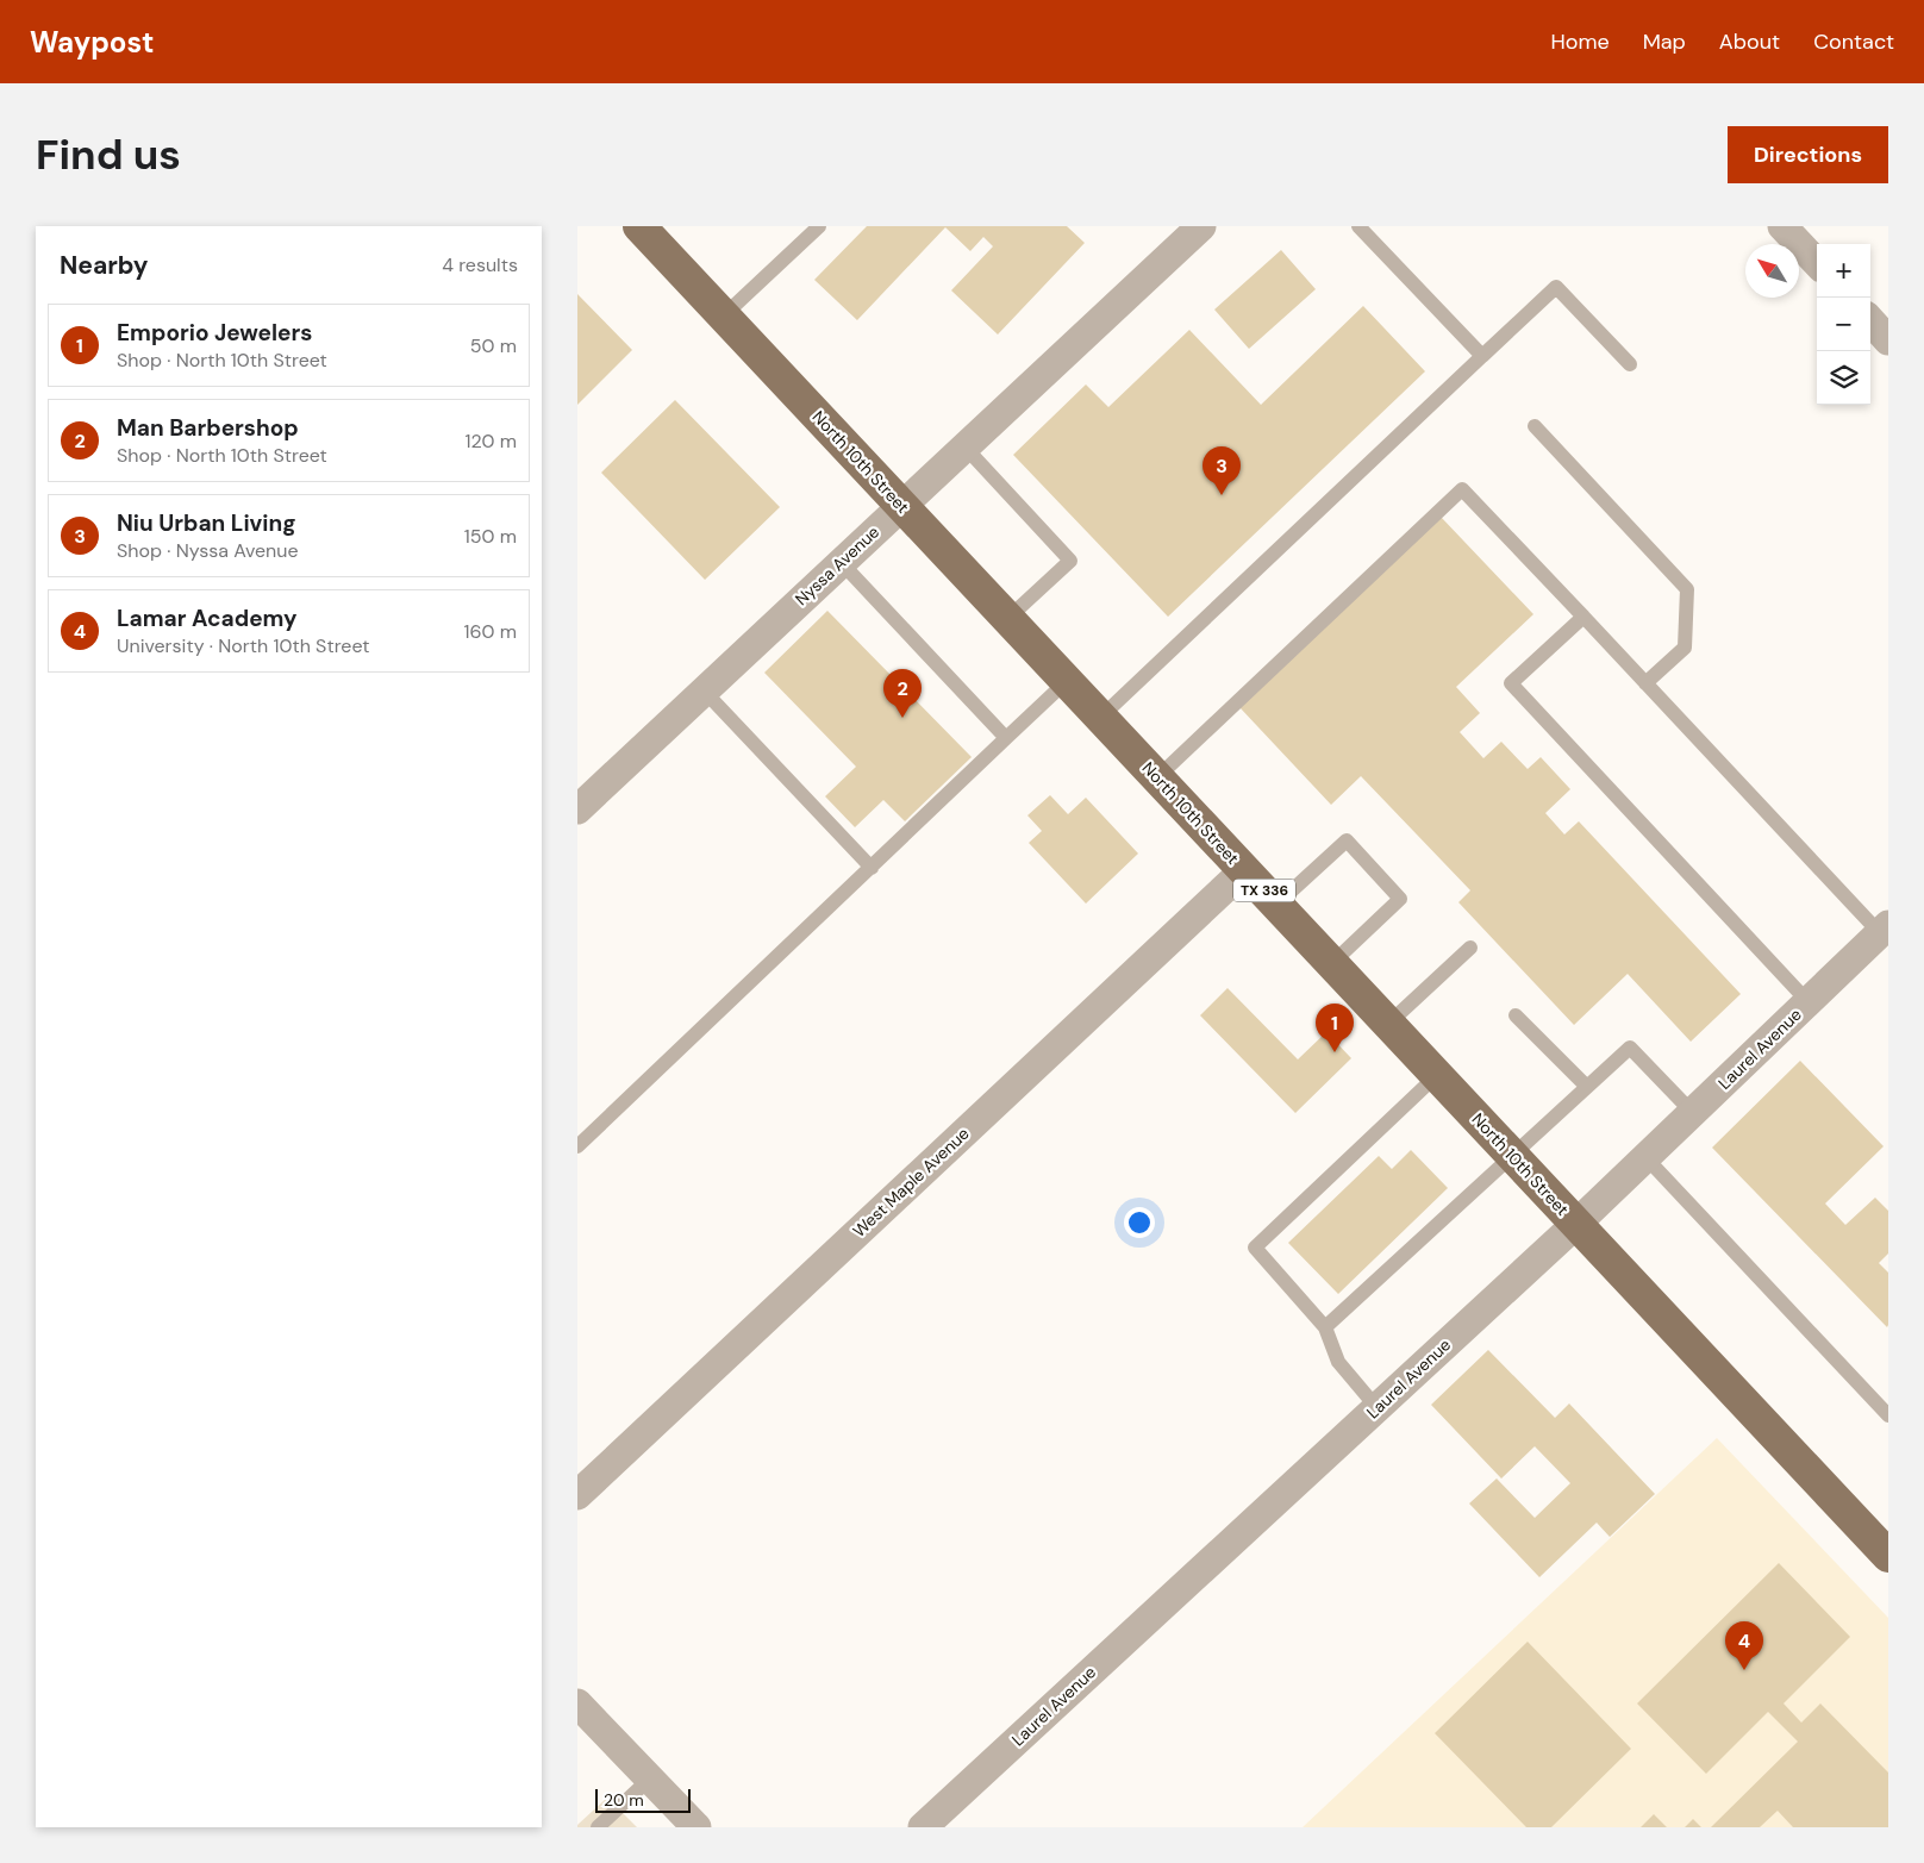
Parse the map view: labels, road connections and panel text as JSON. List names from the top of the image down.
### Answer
{
  "streets": {
    "main road": ["North 10th Street", "TX 336"],
    "street": ["Nyssa Avenue", "Laurel Avenue", "West Maple Avenue"]
  },
  "crossings": [
    ["North 10th Street", "Nyssa Avenue"],
    ["North 10th Street", "Laurel Avenue"],
    ["North 10th Street", "West Maple Avenue"]
  ],
  "scale_bar": "20 m",
  "north": "top left",
  "page": {
    "header": "Waypost",
    "nav": [
      "Home",
      "Map",
      "About",
      "Contact"
    ],
    "buttons": "Directions",
    "title": "Find us",
    "heading": ["Nearby", "4 results"],
    "map_buttons": ["+", "−"],
    "list": [
      {
        "mark": "1",
        "name": "Emporio Jewelers",
        "note": "Shop · North 10th Street",
        "value": "50 m"
      },
      {
        "mark": "2",
        "name": "Man Barbershop",
        "note": "Shop · North 10th Street",
        "value": "120 m"
      },
      {
        "mark": "3",
        "name": "Niu Urban Living",
        "note": "Shop · Nyssa Avenue",
        "value": "150 m"
      },
      {
        "mark": "4",
        "name": "Lamar Academy",
        "note": "University · North 10th Street",
        "value": "160 m"
      }
    ],
    "pins": [
      "3",
      "2",
      "1",
      "4"
    ],
    "scale": "20 m"
  }
}
